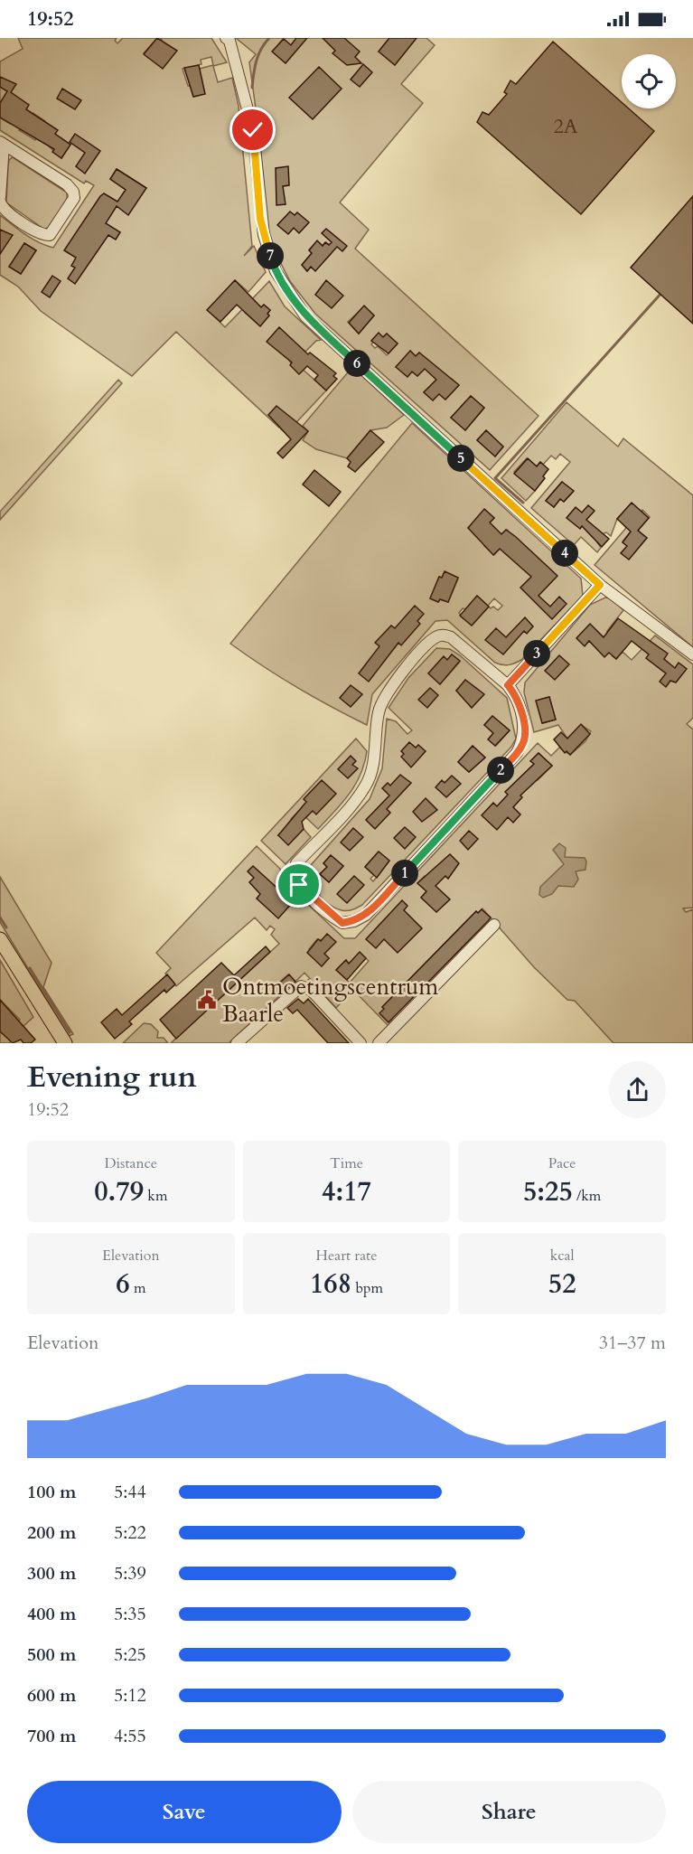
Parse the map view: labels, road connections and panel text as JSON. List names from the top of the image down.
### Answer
{
  "places": {
    "public building": ["Ontmoetingscentrum Baarle"]
  },
  "house_numbers": ["2A"],
  "page": {
    "status": "19:52",
    "pins": [
      "7",
      "6",
      "5",
      "4",
      "3",
      "2",
      "1"
    ],
    "heading": ["Evening run", "19:52"],
    "stats": [
      ["Distance", "0.79 km"],
      ["Time", "4:17"],
      ["Pace", "5:25 /km"],
      ["Elevation", "6 m"],
      ["Heart rate", "168 bpm"],
      ["kcal", "52"]
    ],
    "chart": ["Elevation", "31–37 m"],
    "list": [
      {
        "name": "100 m",
        "note": "5:44"
      },
      {
        "name": "200 m",
        "note": "5:22"
      },
      {
        "name": "300 m",
        "note": "5:39"
      },
      {
        "name": "400 m",
        "note": "5:35"
      },
      {
        "name": "500 m",
        "note": "5:25"
      },
      {
        "name": "600 m",
        "note": "5:12"
      },
      {
        "name": "700 m",
        "note": "4:55"
      }
    ],
    "buttons": ["Save", "Share"]
  }
}
